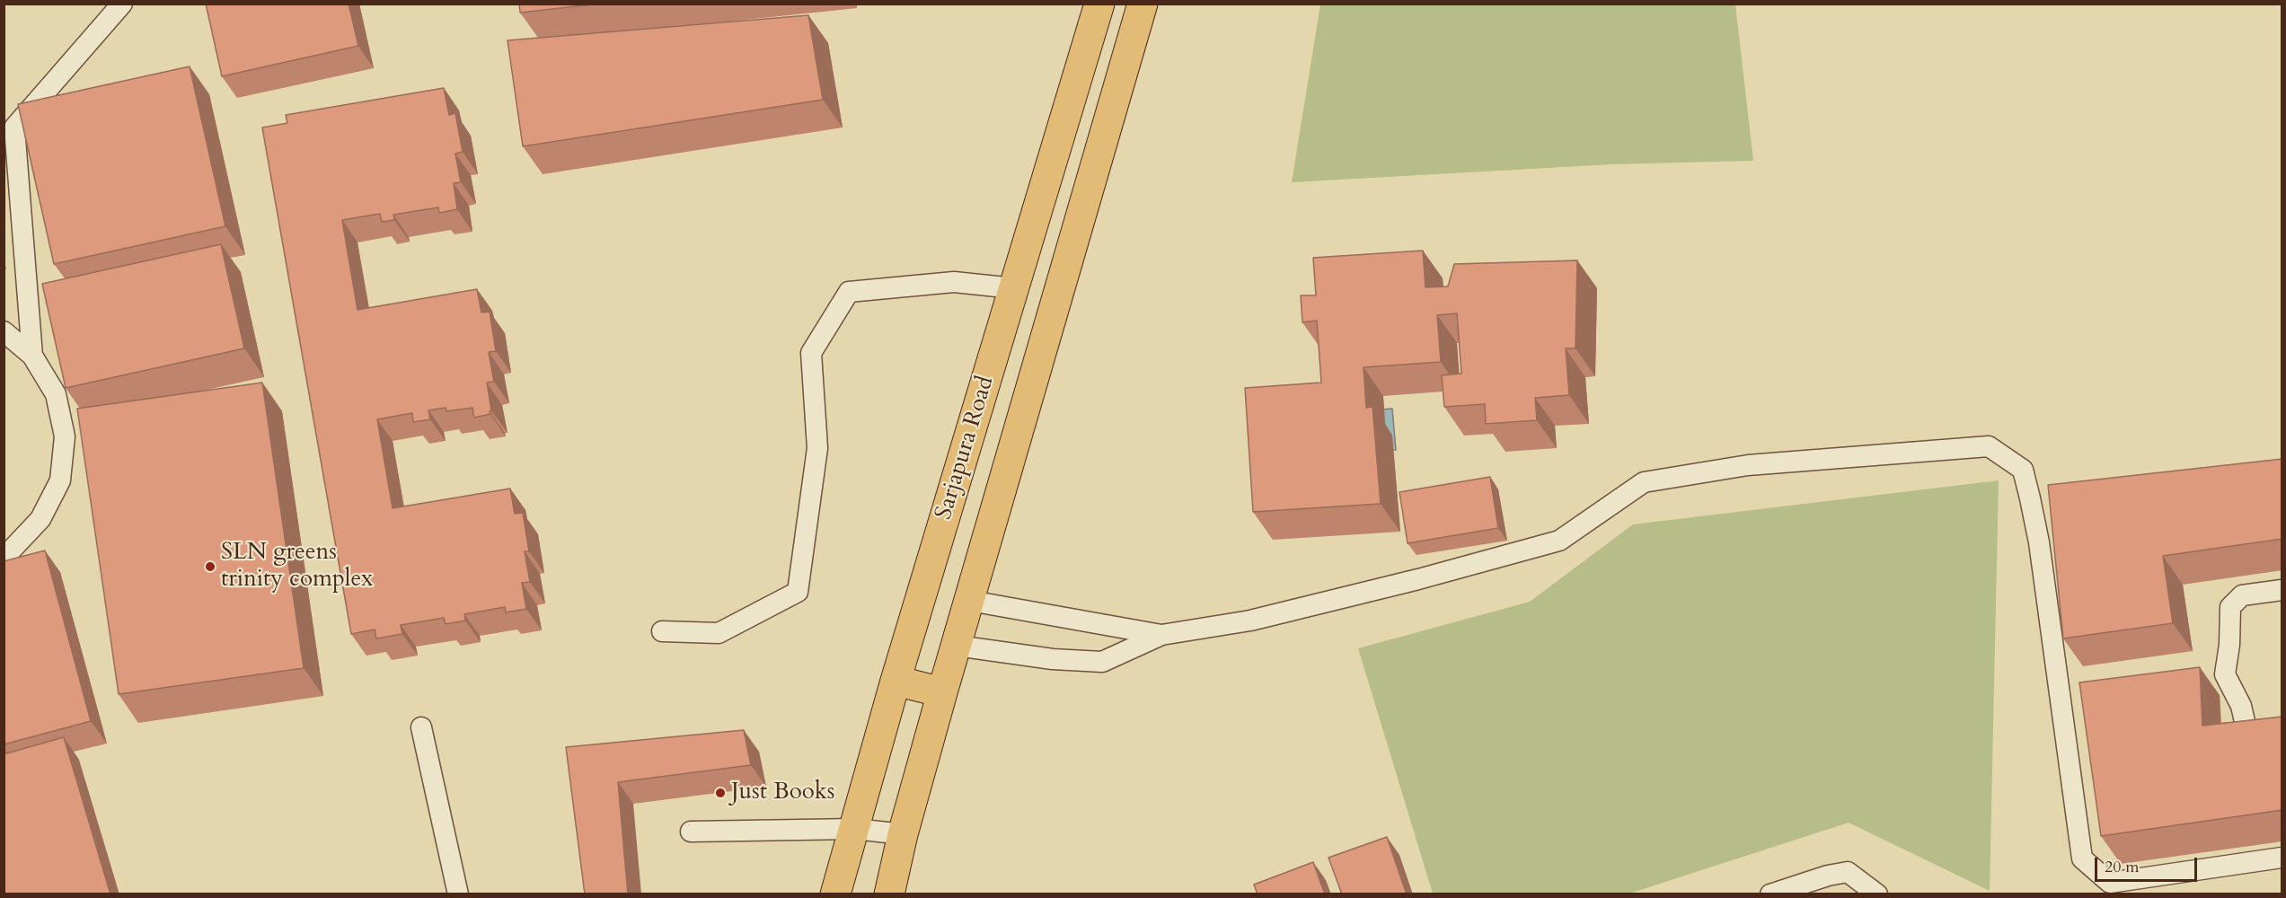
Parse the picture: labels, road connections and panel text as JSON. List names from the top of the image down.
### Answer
{
  "streets": {
    "main road": ["Sarjapura Road"]
  },
  "places": ["SLN greens trinity complex", "Just Books"],
  "scale_bar": "20 m"
}
